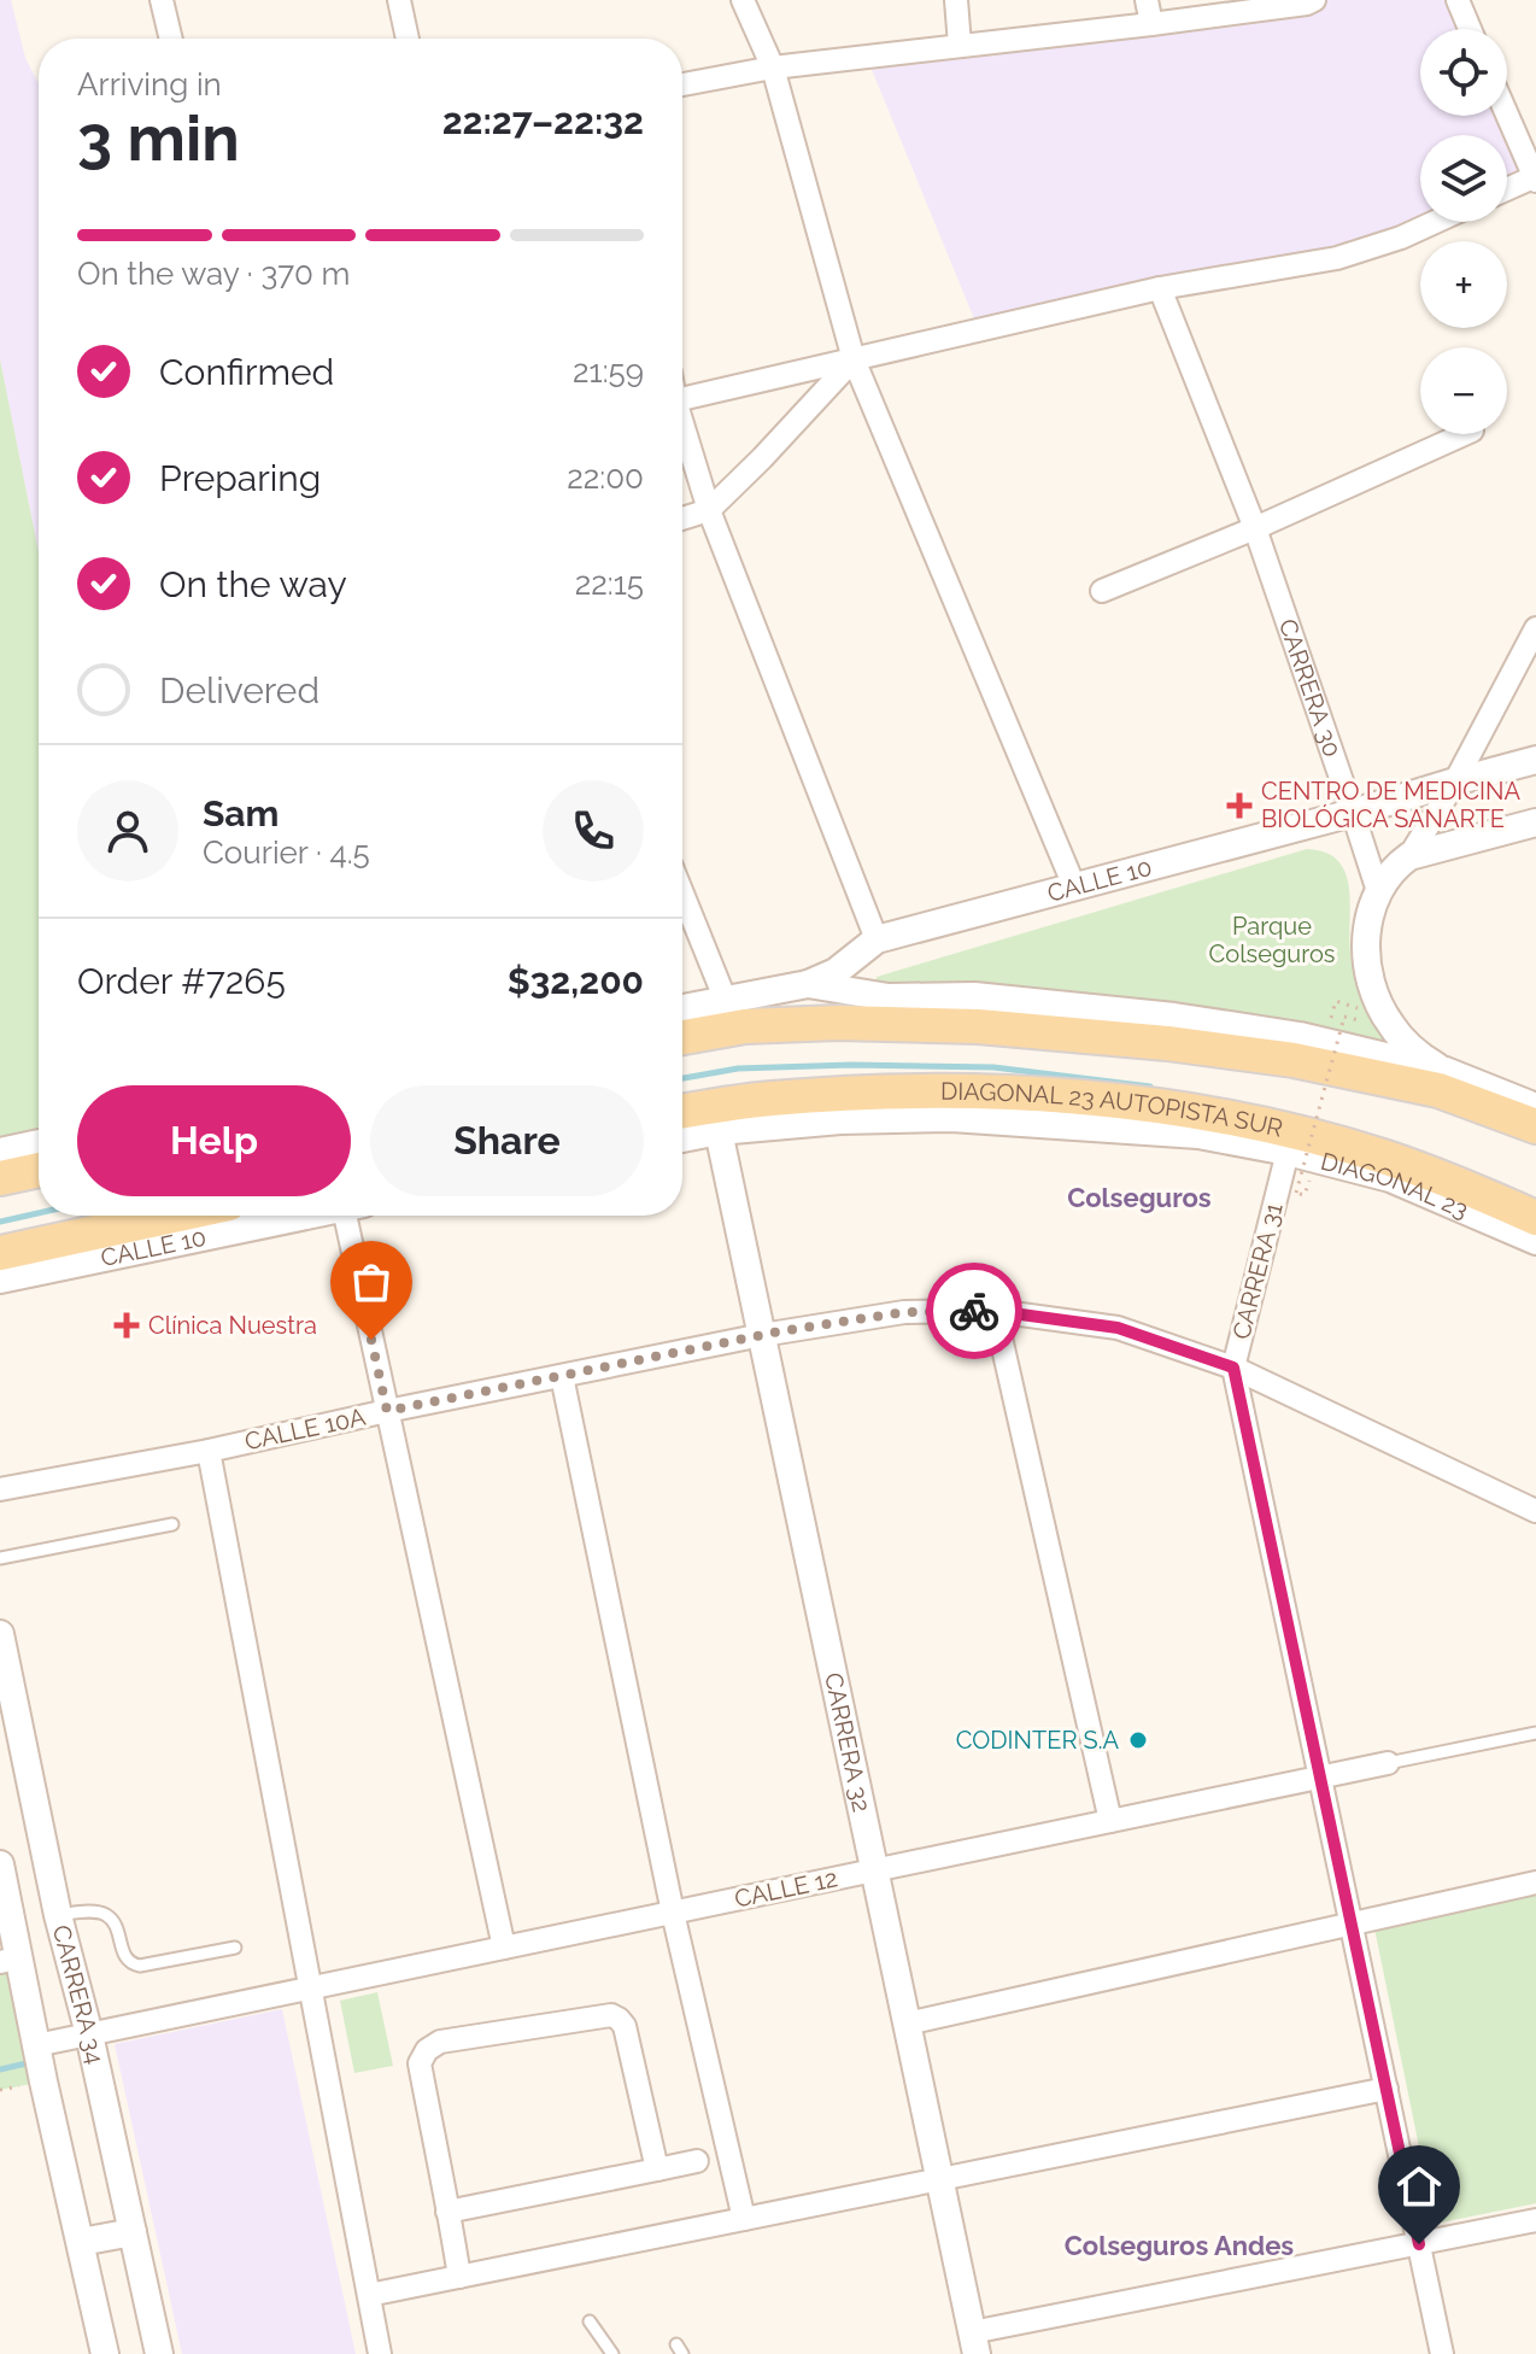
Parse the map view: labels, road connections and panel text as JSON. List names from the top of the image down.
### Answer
{
  "streets": {
    "main road": ["CALLE 10", "DIAGONAL 23 AUTOPISTA SUR"],
    "street": [
      "CARRERA 30",
      "DIAGONAL 23",
      "CARRERA 31",
      "CALLE 10A",
      "CARRERA 32",
      "CALLE 12",
      "CARRERA 34"
    ]
  },
  "crossings": [
    ["CARRERA 30", "CALLE 10"],
    ["DIAGONAL 23", "CARRERA 31"],
    ["DIAGONAL 23", "CARRERA 32"],
    ["CARRERA 31", "CALLE 10A"],
    ["CARRERA 31", "CALLE 12"],
    ["CALLE 10A", "CARRERA 32"],
    ["CARRERA 32", "CALLE 12"],
    ["CALLE 12", "CARRERA 34"]
  ],
  "districts": ["Colseguros", "Colseguros Andes"],
  "parks": ["Parque Colseguros"],
  "places": {
    "health": ["CENTRO DE MEDICINA BIOLÓGICA SANARTE", "Clínica Nuestra"],
    "other": ["CODINTER S.A"]
  },
  "page": {
    "map_buttons": ["+", "−"],
    "heading": ["3 min", "Arriving in", "22:27–22:32"],
    "panel": [
      "Sam",
      "Courier · 4.5",
      "Order #7265",
      "$32,200"
    ],
    "bar": "On the way · 370 m",
    "list": [
      ["Confirmed", "21:59"],
      ["Preparing", "22:00"],
      ["On the way", "22:15"],
      "Delivered"
    ],
    "buttons": ["Help", "Share"]
  }
}
